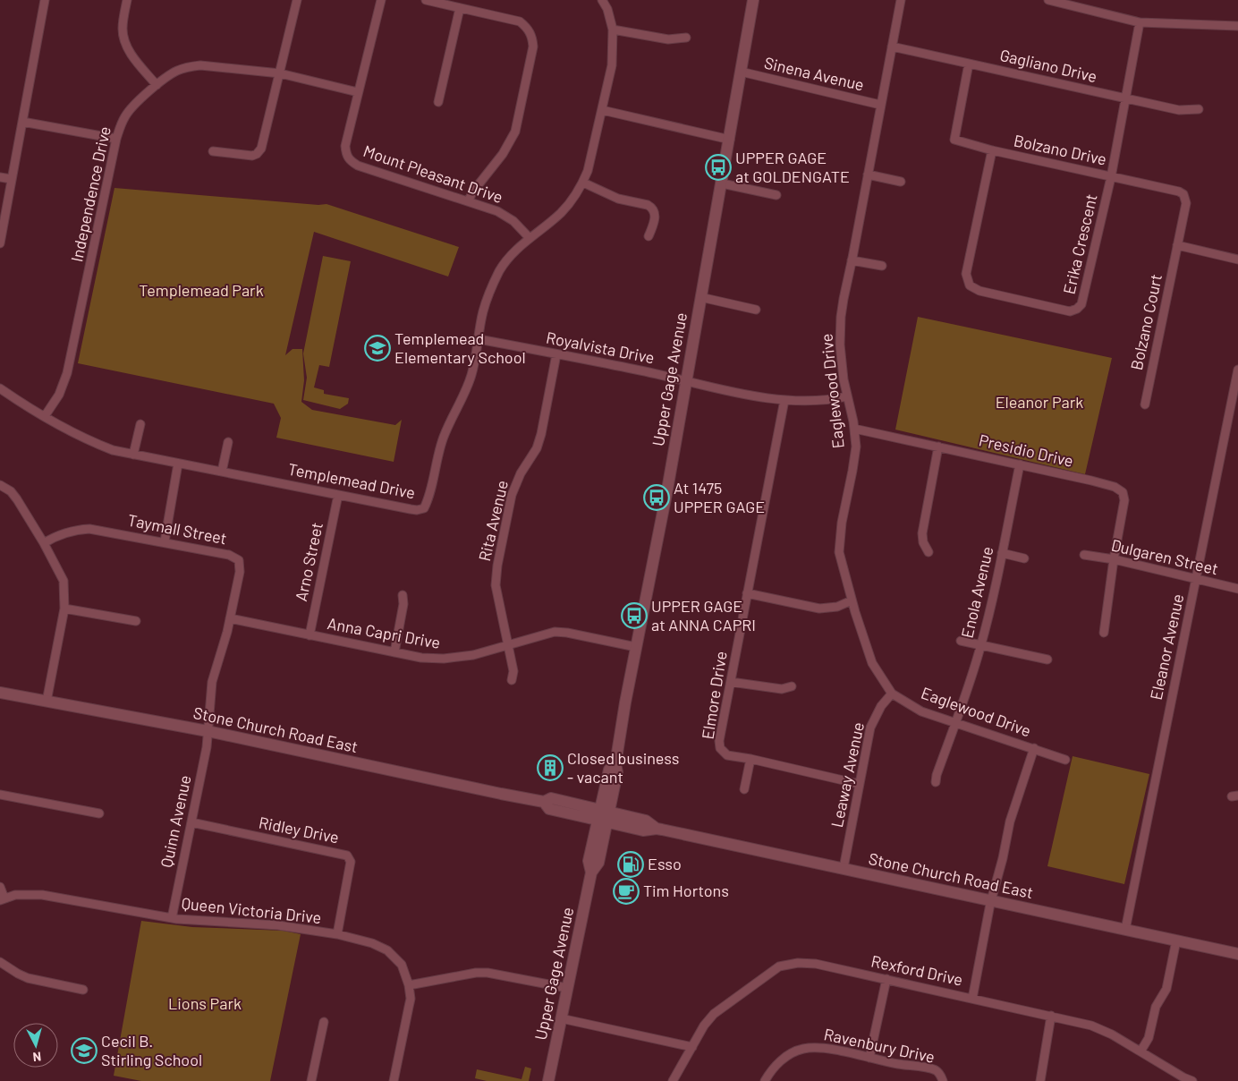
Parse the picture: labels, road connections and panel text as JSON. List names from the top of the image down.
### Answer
{
  "streets": {
    "main road": ["Upper Gage Avenue", "Stone Church Road East"],
    "street": [
      "Gagliano Drive",
      "Sinena Avenue",
      "Bolzano Drive",
      "Mount Pleasant Drive",
      "Independence Drive",
      "Erika Crescent",
      "Bolzano Court",
      "Royalvista Drive",
      "Eaglewood Drive",
      "Presidio Drive",
      "Templemead Drive",
      "Rita Avenue",
      "Taymall Street",
      "Dulgaren Street",
      "Arno Street",
      "Enola Avenue",
      "Anna Capri Drive",
      "Eleanor Avenue",
      "Elmore Drive",
      "Leaway Avenue",
      "Quinn Avenue",
      "Ridley Drive",
      "Queen Victoria Drive",
      "Rexford Drive",
      "Ravenbury Drive"
    ]
  },
  "crossings": [
    ["Gagliano Drive", "Bolzano Drive"],
    ["Gagliano Drive", "Eaglewood Drive"],
    ["Sinena Avenue", "Upper Gage Avenue"],
    ["Sinena Avenue", "Eaglewood Drive"],
    ["Bolzano Drive", "Erika Crescent"],
    ["Bolzano Drive", "Bolzano Court"],
    ["Mount Pleasant Drive", "Independence Drive"],
    ["Mount Pleasant Drive", "Templemead Drive"],
    ["Independence Drive", "Templemead Drive"],
    ["Royalvista Drive", "Upper Gage Avenue"],
    ["Royalvista Drive", "Eaglewood Drive"],
    ["Royalvista Drive", "Templemead Drive"],
    ["Royalvista Drive", "Rita Avenue"],
    ["Royalvista Drive", "Elmore Drive"],
    ["Upper Gage Avenue", "Anna Capri Drive"],
    ["Upper Gage Avenue", "Stone Church Road East"],
    ["Eaglewood Drive", "Presidio Drive"],
    ["Eaglewood Drive", "Enola Avenue"],
    ["Eaglewood Drive", "Leaway Avenue"],
    ["Presidio Drive", "Dulgaren Street"],
    ["Presidio Drive", "Enola Avenue"],
    ["Templemead Drive", "Arno Street"],
    ["Rita Avenue", "Anna Capri Drive"],
    ["Taymall Street", "Anna Capri Drive"],
    ["Taymall Street", "Stone Church Road East"],
    ["Taymall Street", "Quinn Avenue"],
    ["Dulgaren Street", "Eleanor Avenue"],
    ["Arno Street", "Anna Capri Drive"],
    ["Eleanor Avenue", "Stone Church Road East"],
    ["Elmore Drive", "Leaway Avenue"],
    ["Stone Church Road East", "Leaway Avenue"],
    ["Stone Church Road East", "Quinn Avenue"],
    ["Quinn Avenue", "Ridley Drive"],
    ["Quinn Avenue", "Queen Victoria Drive"],
    ["Ridley Drive", "Queen Victoria Drive"]
  ],
  "parks": ["Templemead Park", "Eleanor Park", "Lions Park"],
  "places": {
    "bus stop": ["UPPER GAGE at GOLDENGATE", "At 1475 UPPER GAGE", "UPPER GAGE at ANNA CAPRI"],
    "school or university": ["Templemead Elementary School", "Cecil B. Stirling School"],
    "building": ["Closed business - vacant"],
    "fuel station": ["Esso"],
    "cafe": ["Tim Hortons"]
  },
  "north": "bottom"
}
